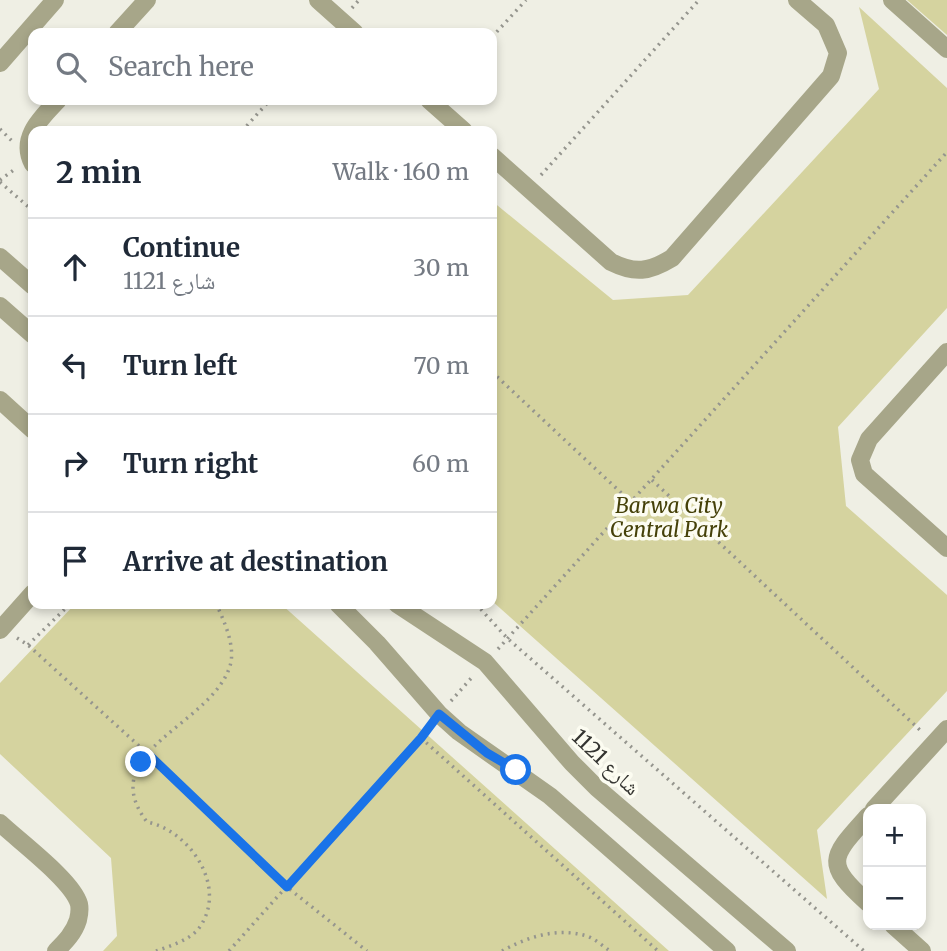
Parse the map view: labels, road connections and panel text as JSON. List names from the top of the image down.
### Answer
{
  "streets": {
    "street": ["شارع 1121"]
  },
  "parks": ["Barwa City Central Park"],
  "page": {
    "search": "Search here",
    "heading": ["2 min", "Walk · 160 m"],
    "list": [
      ["Continue", "شارع 1121", "30 m"],
      ["Turn left", "70 m"],
      ["Turn right", "60 m"],
      "Arrive at destination"
    ],
    "map_buttons": ["+", "−"]
  }
}
